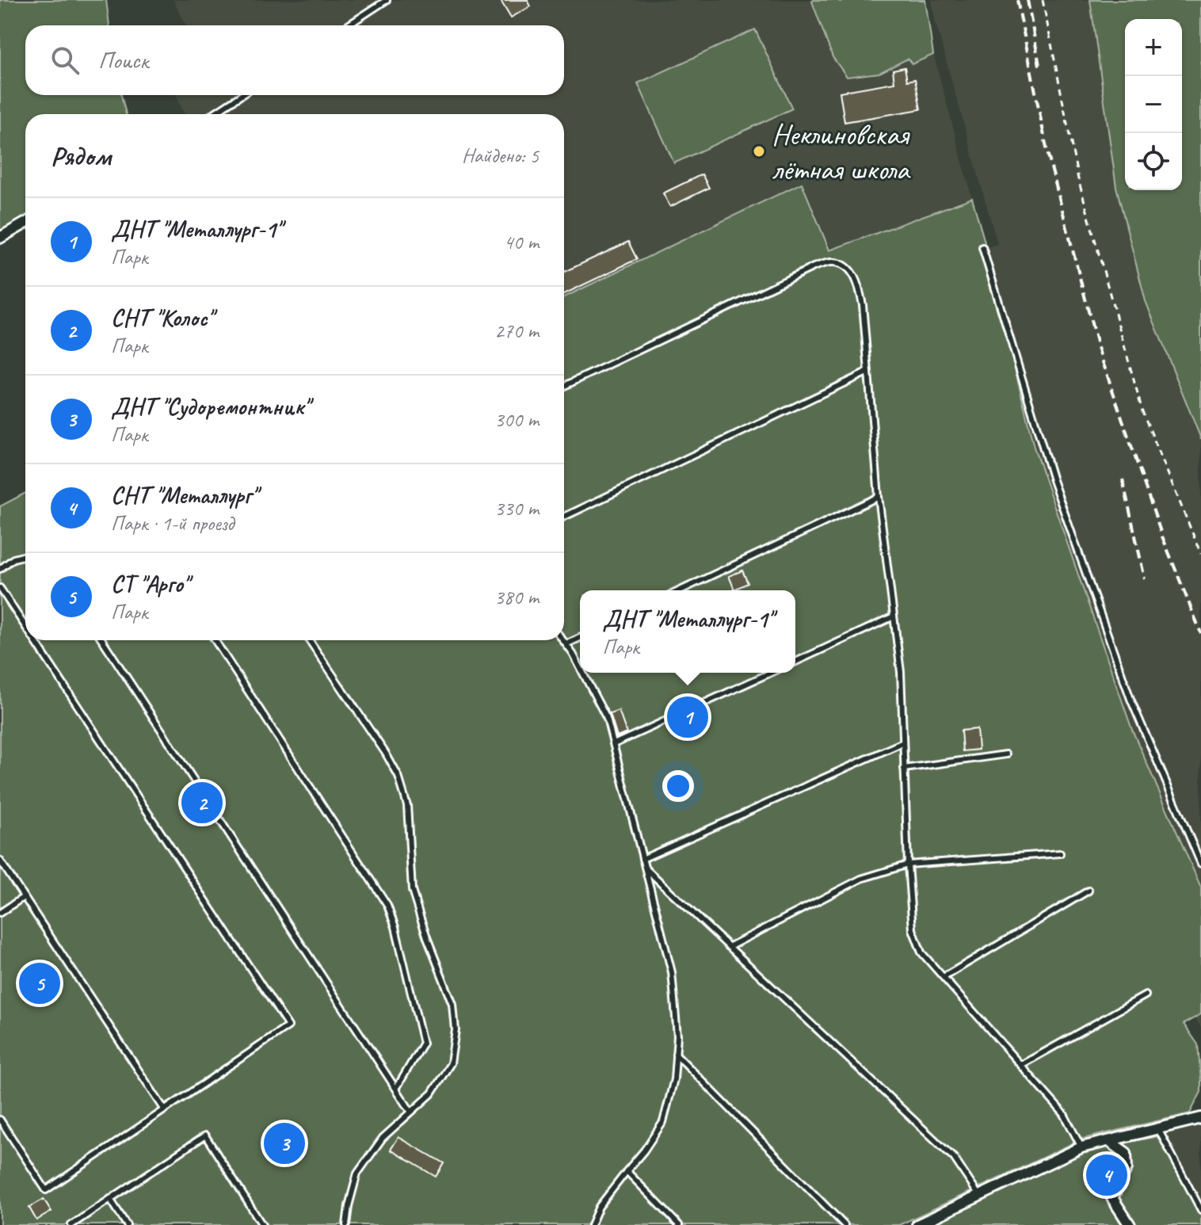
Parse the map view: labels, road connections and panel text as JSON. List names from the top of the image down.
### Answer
{
  "places": ["Неклиновская лётная школа"],
  "page": {
    "map_buttons": ["+", "−"],
    "search": "Поиск",
    "heading": ["Рядом", "Найдено: 5"],
    "list": [
      {
        "mark": "1",
        "name": "ДНТ \"Металлург-1\"",
        "note": "Парк",
        "value": "40 m"
      },
      {
        "mark": "2",
        "name": "СНТ \"Колос\"",
        "note": "Парк",
        "value": "270 m"
      },
      {
        "mark": "3",
        "name": "ДНТ \"Судоремонтник\"",
        "note": "Парк",
        "value": "300 m"
      },
      {
        "mark": "4",
        "name": "СНТ \"Металлург\"",
        "note": "Парк · 1-й проезд",
        "value": "330 m"
      },
      {
        "mark": "5",
        "name": "СТ \"Арго\"",
        "note": "Парк",
        "value": "380 m"
      }
    ],
    "popup": ["ДНТ \"Металлург-1\"", "Парк"],
    "pins": [
      "1",
      "2",
      "5",
      "3",
      "4"
    ]
  }
}
